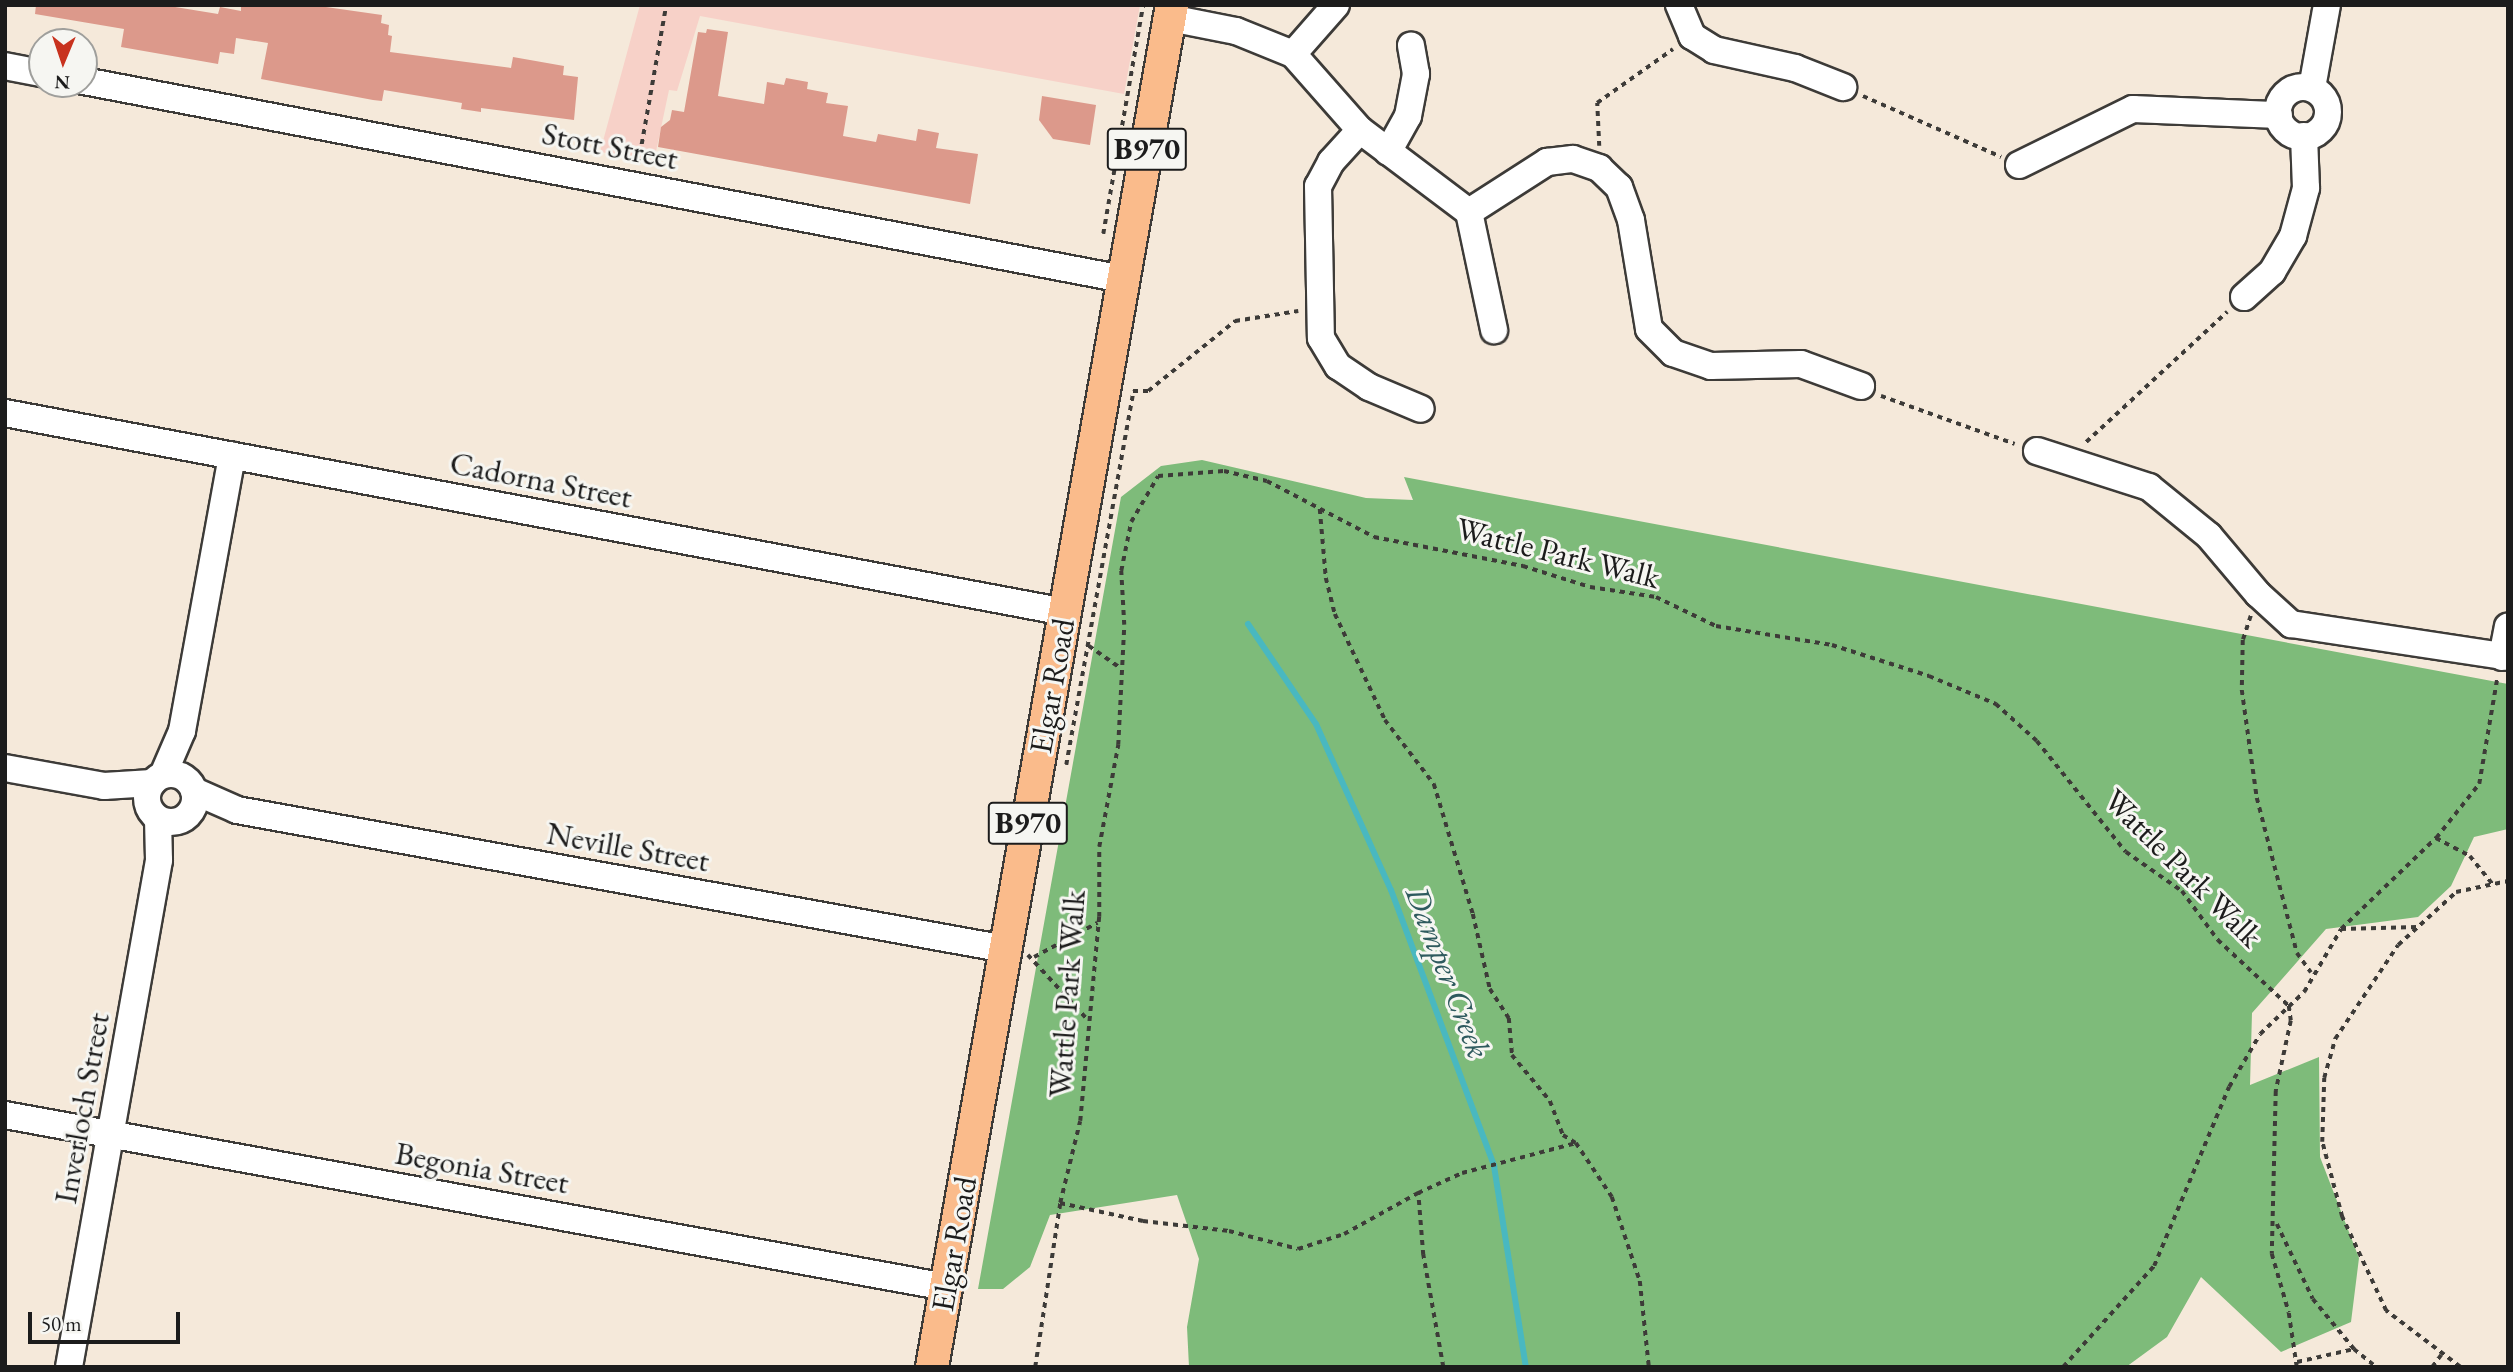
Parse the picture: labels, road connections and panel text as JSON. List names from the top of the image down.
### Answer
{
  "streets": {
    "main road": ["B970", "Elgar Road"],
    "street": [
      "Stott Street",
      "Cadorna Street",
      "Neville Street",
      "Inverloch Street",
      "Begonia Street"
    ],
    "path": ["Wattle Park Walk"]
  },
  "crossings": [
    ["Stott Street", "Elgar Road"],
    ["Cadorna Street", "Elgar Road"],
    ["Cadorna Street", "Inverloch Street"],
    ["Elgar Road", "Neville Street"],
    ["Elgar Road", "Begonia Street"],
    ["Neville Street", "Inverloch Street"],
    ["Inverloch Street", "Begonia Street"]
  ],
  "water": ["Damper Creek"],
  "scale_bar": "50 m",
  "north": "bottom"
}
